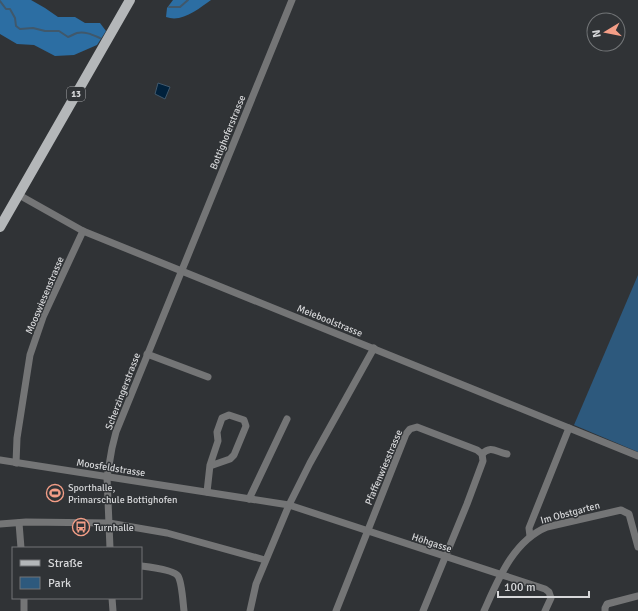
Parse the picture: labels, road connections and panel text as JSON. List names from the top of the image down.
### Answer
{
  "streets": {
    "main road": ["13"],
    "street": [
      "Bottighoferstrasse",
      "Mooswiesenstrasse",
      "Meieboolstrasse",
      "Scherzingerstrasse",
      "Moosfeldstrasse",
      "Pfaffenwiesstrasse",
      "Im Obstgarten",
      "Höhgasse"
    ]
  },
  "crossings": [
    ["13", "Meieboolstrasse"],
    ["Bottighoferstrasse", "Meieboolstrasse"],
    ["Bottighoferstrasse", "Scherzingerstrasse"],
    ["Mooswiesenstrasse", "Meieboolstrasse"],
    ["Mooswiesenstrasse", "Moosfeldstrasse"],
    ["Meieboolstrasse", "Scherzingerstrasse"],
    ["Scherzingerstrasse", "Moosfeldstrasse"],
    ["Moosfeldstrasse", "Höhgasse"],
    ["Pfaffenwiesstrasse", "Höhgasse"],
    ["Im Obstgarten", "Höhgasse"]
  ],
  "places": {
    "sports": ["Sporthalle, Primarschule Bottighofen"],
    "bus stop": ["Turnhalle"]
  },
  "legend": ["Straße", "Park"],
  "scale_bar": "100 m",
  "north": "left"
}
